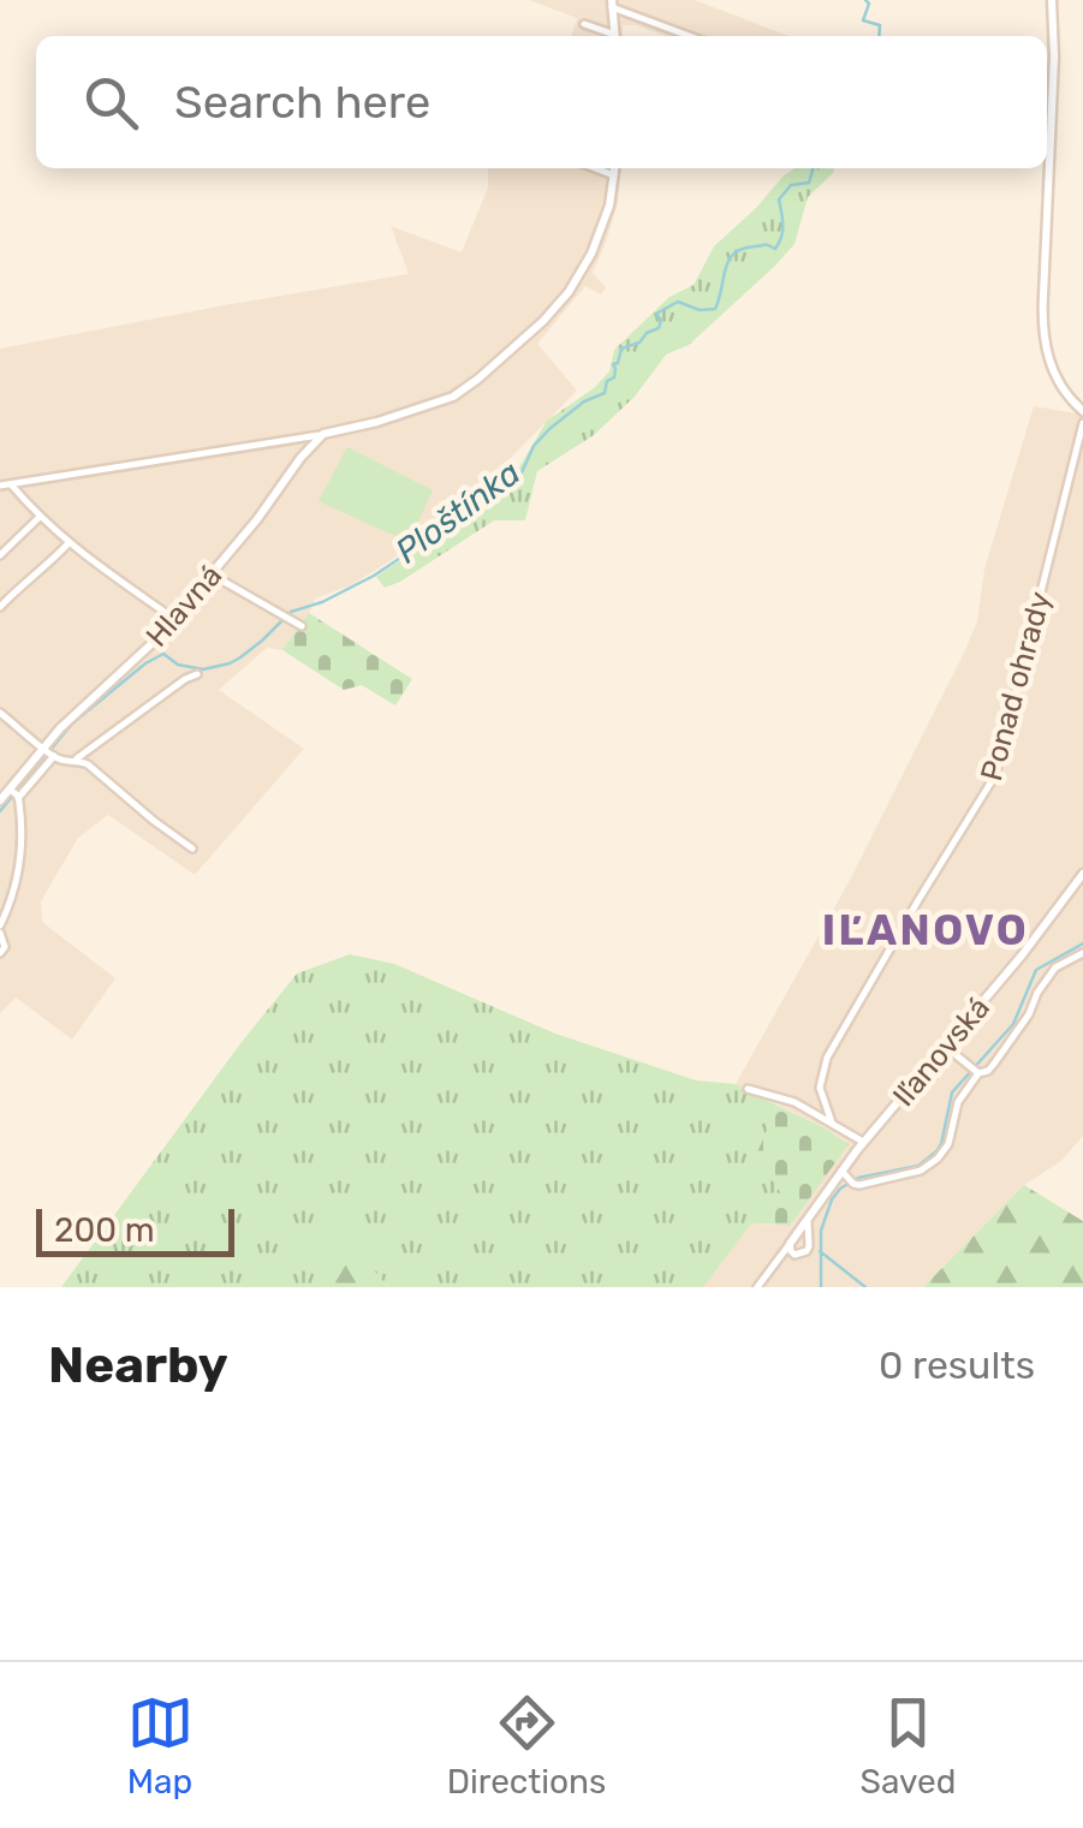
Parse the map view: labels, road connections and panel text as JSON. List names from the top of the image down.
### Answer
{
  "streets": {
    "street": ["Hlavná", "Ponad ohrady", "Iľanovská"]
  },
  "districts": ["IĽANOVO"],
  "water": ["Ploštínka"],
  "scale_bar": "200 m",
  "page": {
    "search": "Search here",
    "scale": "200 m",
    "heading": ["Nearby", "0 results"],
    "nav": ["Map", "Directions", "Saved"]
  }
}
